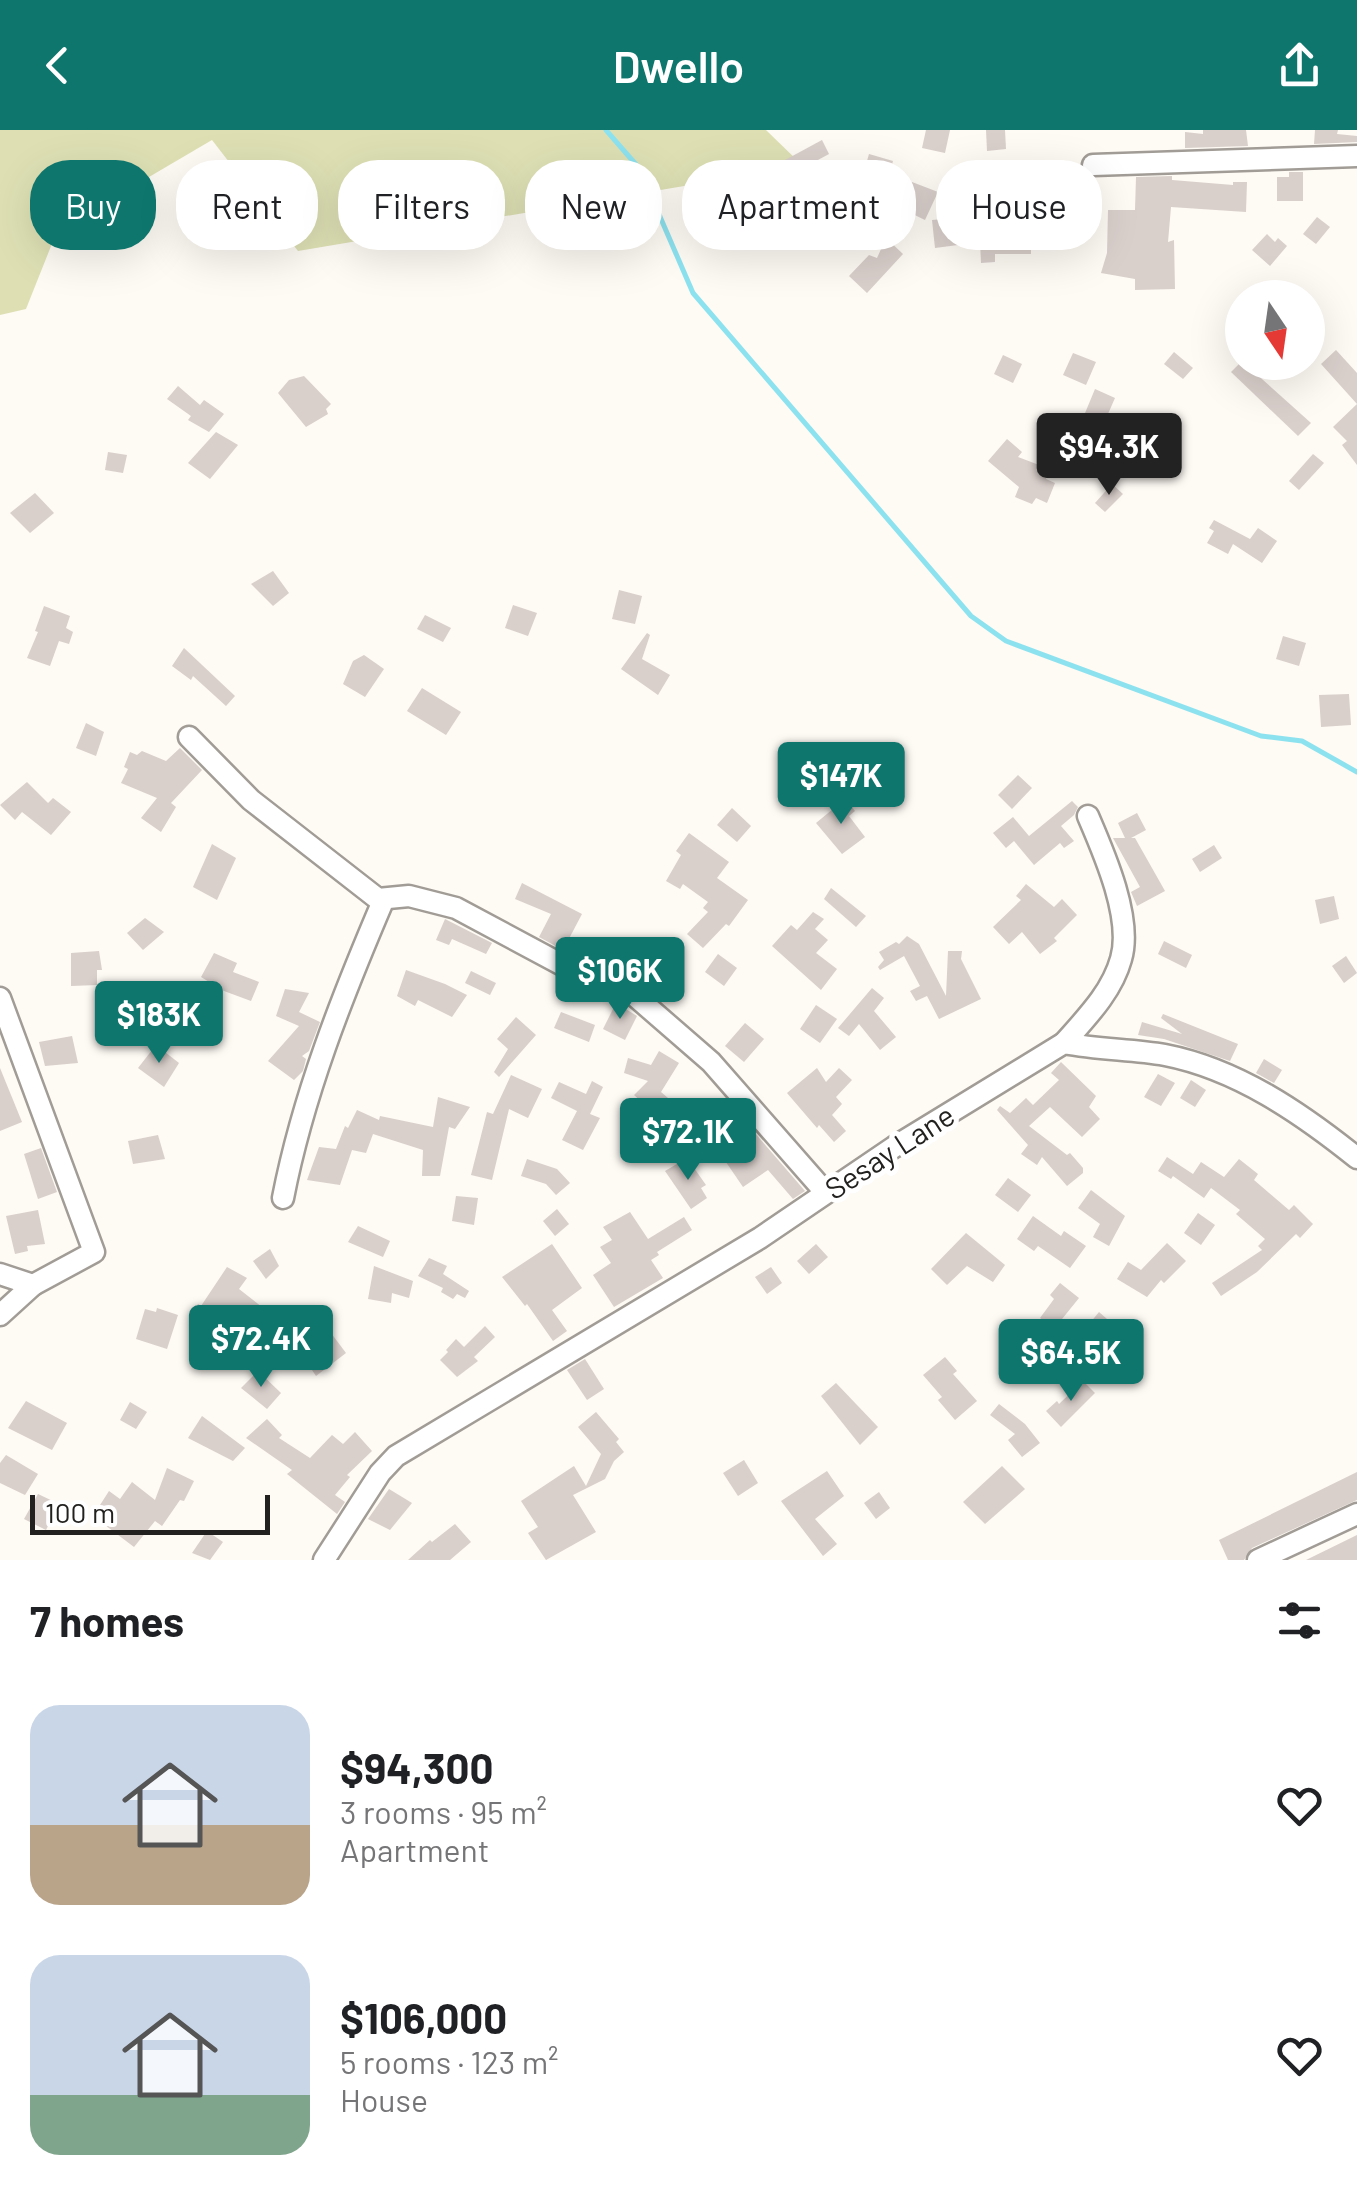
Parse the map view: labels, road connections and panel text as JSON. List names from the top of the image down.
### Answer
{
  "streets": {
    "street": ["Sesay Lane"]
  },
  "scale_bar": "100 m",
  "north": "bottom",
  "page": {
    "header": "Dwello",
    "chip": [
      "Buy",
      "Rent",
      "Filters",
      "New",
      "Apartment",
      "House"
    ],
    "price": [
      "$94.3K",
      "$147K",
      "$106K",
      "$183K",
      "$72.1K",
      "$72.4K",
      "$64.5K"
    ],
    "scale": "100 m",
    "heading": "7 homes",
    "list": [
      {
        "name": "$94,300",
        "note": "3 rooms · 95 m² · Apartment"
      },
      {
        "name": "$106,000",
        "note": "5 rooms · 123 m² · House"
      }
    ]
  }
}
